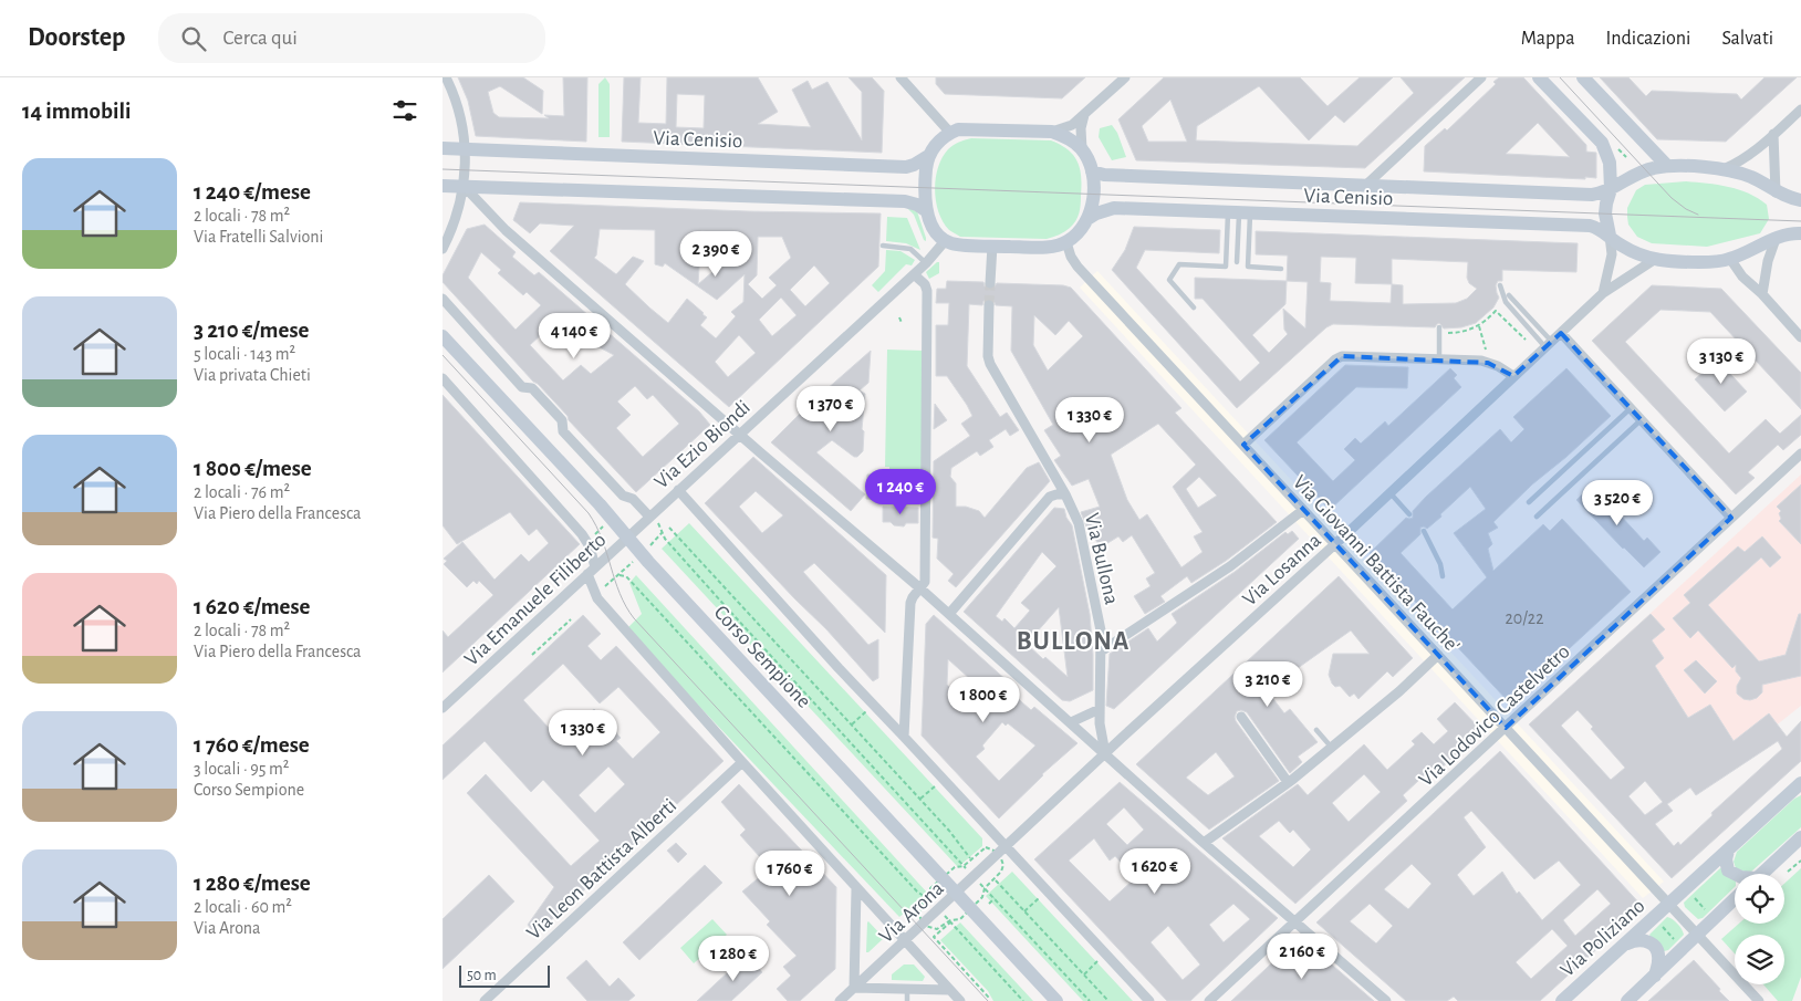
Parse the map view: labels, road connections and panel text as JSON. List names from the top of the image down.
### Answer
{
  "streets": {
    "main road": ["Via Cenisio", "Corso Sempione", "Via Poliziano"],
    "street": [
      "Via Ezio Biondi",
      "Via Bullona",
      "Via Giovanni Battista Fauche'",
      "Via Losanna",
      "Via Emanuele Filiberto",
      "Via Lodovico Castelvetro",
      "Via Leon Battista Alberti",
      "Via Arona"
    ]
  },
  "crossings": [
    ["Via Cenisio", "Via Ezio Biondi"],
    ["Via Cenisio", "Via Giovanni Battista Fauche'"],
    ["Via Cenisio", "Via Losanna"],
    ["Via Ezio Biondi", "Via Giovanni Battista Fauche'"],
    ["Via Ezio Biondi", "Via Emanuele Filiberto"],
    ["Via Ezio Biondi", "Corso Sempione"],
    ["Via Bullona", "Via Losanna"],
    ["Via Giovanni Battista Fauche'", "Via Losanna"],
    ["Via Giovanni Battista Fauche'", "Via Lodovico Castelvetro"],
    ["Via Giovanni Battista Fauche'", "Via Poliziano"],
    ["Via Losanna", "Via Arona"],
    ["Via Emanuele Filiberto", "Corso Sempione"],
    ["Corso Sempione", "Via Arona"]
  ],
  "districts": ["BULLONA"],
  "house_numbers": ["20/22"],
  "scale_bar": "50 m",
  "page": {
    "header": "Doorstep",
    "search": "Cerca qui",
    "nav": ["Mappa", "Indicazioni", "Salvati"],
    "heading": "14 immobili",
    "list": [
      {
        "name": "1 240 €/mese",
        "note": "2 locali · 78 m² · Via Fratelli Salvioni"
      },
      {
        "name": "3 210 €/mese",
        "note": "5 locali · 143 m² · Via privata Chieti"
      },
      {
        "name": "1 800 €/mese",
        "note": "2 locali · 76 m² · Via Piero della Francesca"
      },
      {
        "name": "1 620 €/mese",
        "note": "2 locali · 78 m² · Via Piero della Francesca"
      },
      {
        "name": "1 760 €/mese",
        "note": "3 locali · 95 m² · Corso Sempione"
      },
      {
        "name": "1 280 €/mese",
        "note": "2 locali · 60 m² · Via Arona"
      }
    ],
    "price": [
      "2 390 €",
      "4 140 €",
      "3 130 €",
      "1 370 €",
      "1 330 €",
      "1 240 €",
      "3 520 €",
      "3 210 €",
      "1 800 €",
      "1 330 €",
      "1 620 €",
      "1 760 €",
      "2 160 €",
      "1 280 €"
    ],
    "scale": "50 m"
  }
}
